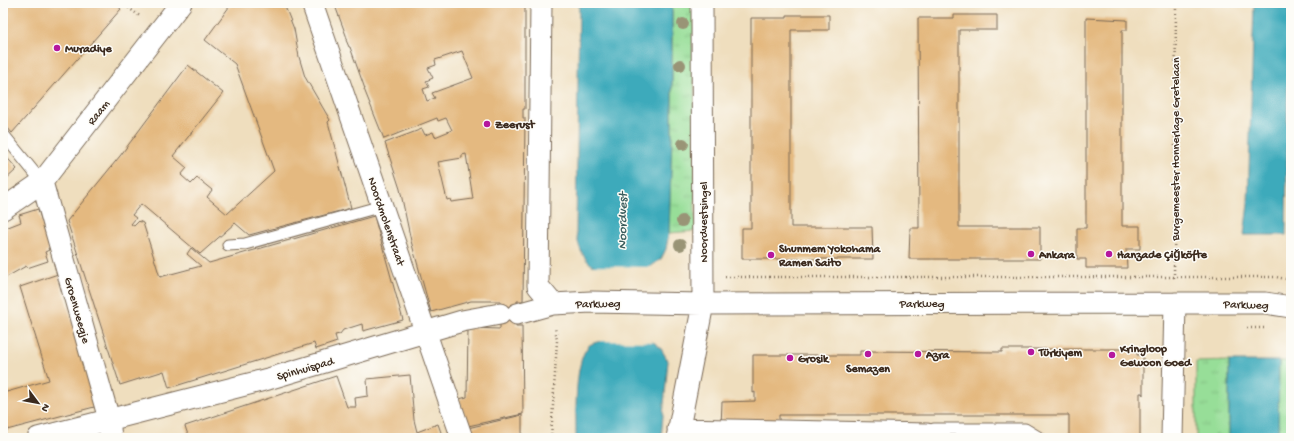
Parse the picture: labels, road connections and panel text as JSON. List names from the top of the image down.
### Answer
{
  "streets": {
    "street": [
      "Raam",
      "Noordmolenstraat",
      "Noordvestsingel",
      "Parkweg",
      "Groenweegje",
      "Spinhuispad"
    ],
    "path": ["Burgemeester Honnerlage Gretelaan"]
  },
  "crossings": [
    ["Raam", "Groenweegje"],
    ["Burgemeester Honnerlage Gretelaan", "Parkweg"],
    ["Noordmolenstraat", "Spinhuispad"],
    ["Noordvestsingel", "Parkweg"],
    ["Parkweg", "Spinhuispad"],
    ["Groenweegje", "Spinhuispad"]
  ],
  "water": ["Noordvest"],
  "places": [
    "Muradiye",
    "Zeerust",
    "Ankara",
    "Hanzade Çiğköfte",
    "Shunmem Yokohama Ramen Saito",
    "Türkiyem",
    "Semazen",
    "Azra",
    "Kringloop Gewoon Goed",
    "Grosik"
  ],
  "north": "bottom right"
}
